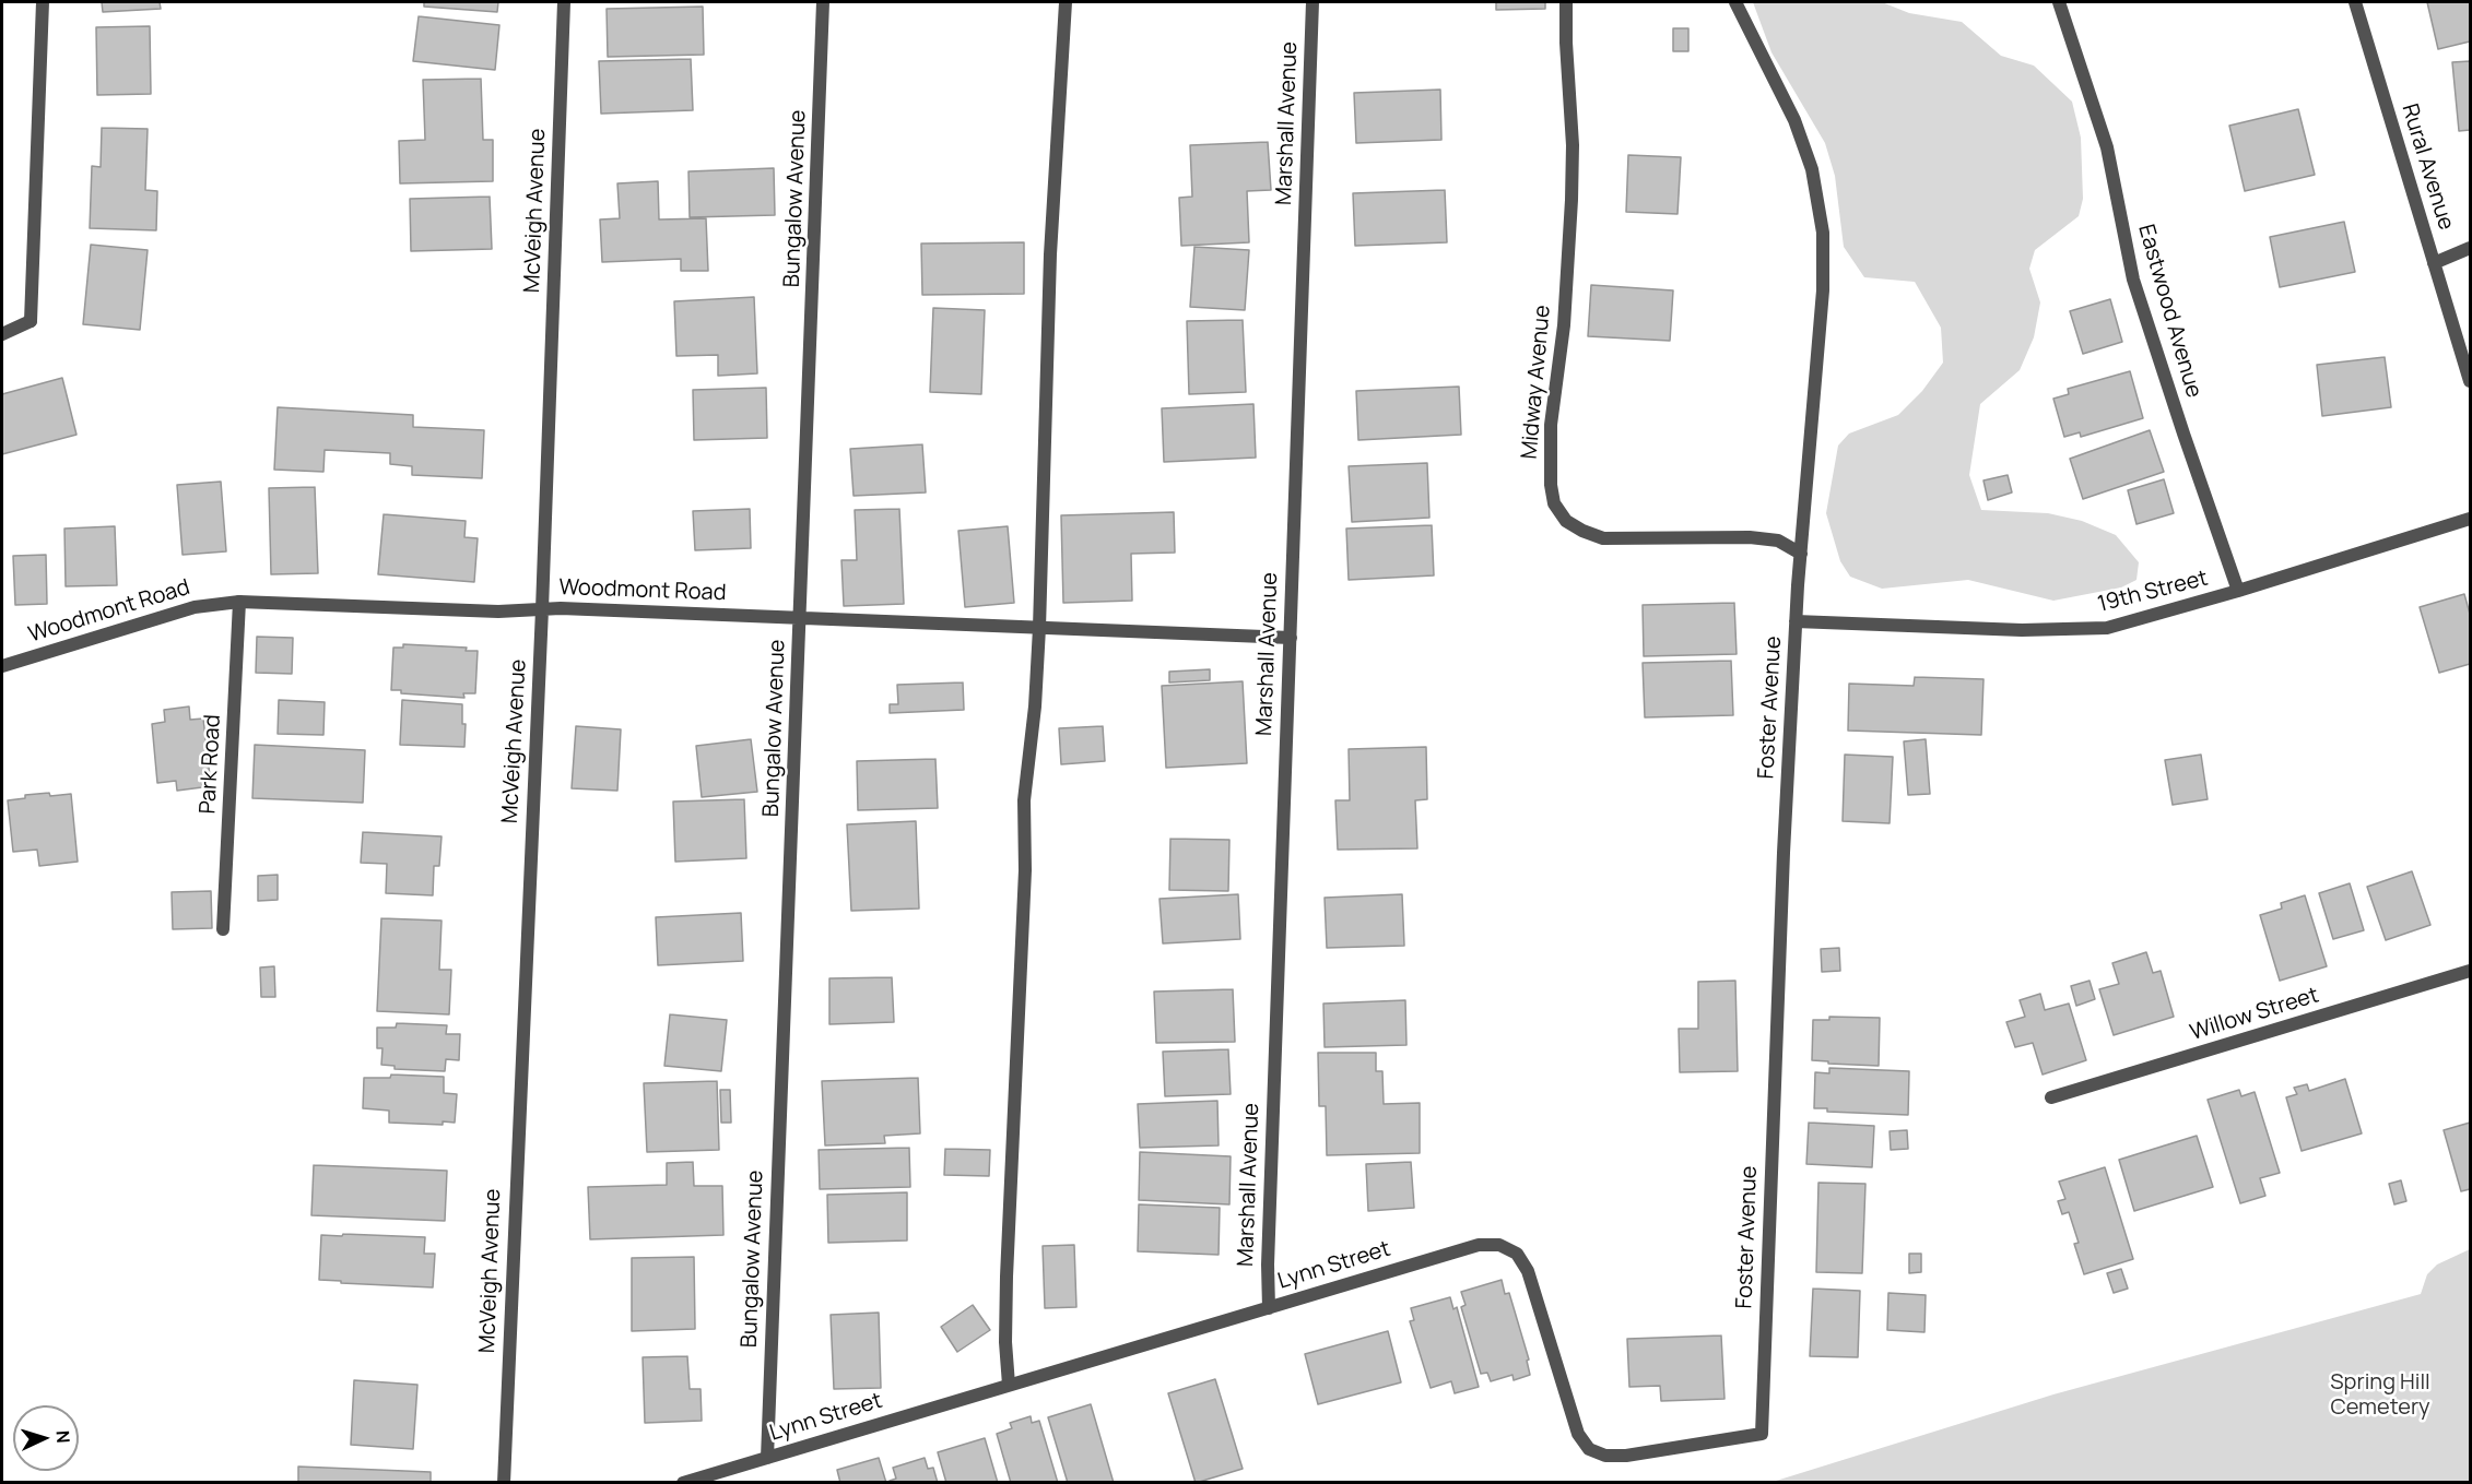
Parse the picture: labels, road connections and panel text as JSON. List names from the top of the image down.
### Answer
{
  "streets": {
    "street": [
      "Marshall Avenue",
      "Rural Avenue",
      "Bungalow Avenue",
      "McVeigh Avenue",
      "Eastwood Avenue",
      "Midway Avenue",
      "Woodmont Road",
      "19th Street",
      "Foster Avenue",
      "Park Road",
      "Willow Street",
      "Lynn Street"
    ]
  },
  "crossings": [
    ["Marshall Avenue", "Woodmont Road"],
    ["Marshall Avenue", "Lynn Street"],
    ["Bungalow Avenue", "Woodmont Road"],
    ["Bungalow Avenue", "Lynn Street"],
    ["McVeigh Avenue", "Woodmont Road"],
    ["Eastwood Avenue", "19th Street"],
    ["Midway Avenue", "Foster Avenue"],
    ["Woodmont Road", "Park Road"],
    ["19th Street", "Foster Avenue"],
    ["Foster Avenue", "Lynn Street"]
  ],
  "parks": ["Spring Hill Cemetery"],
  "north": "right"
}
